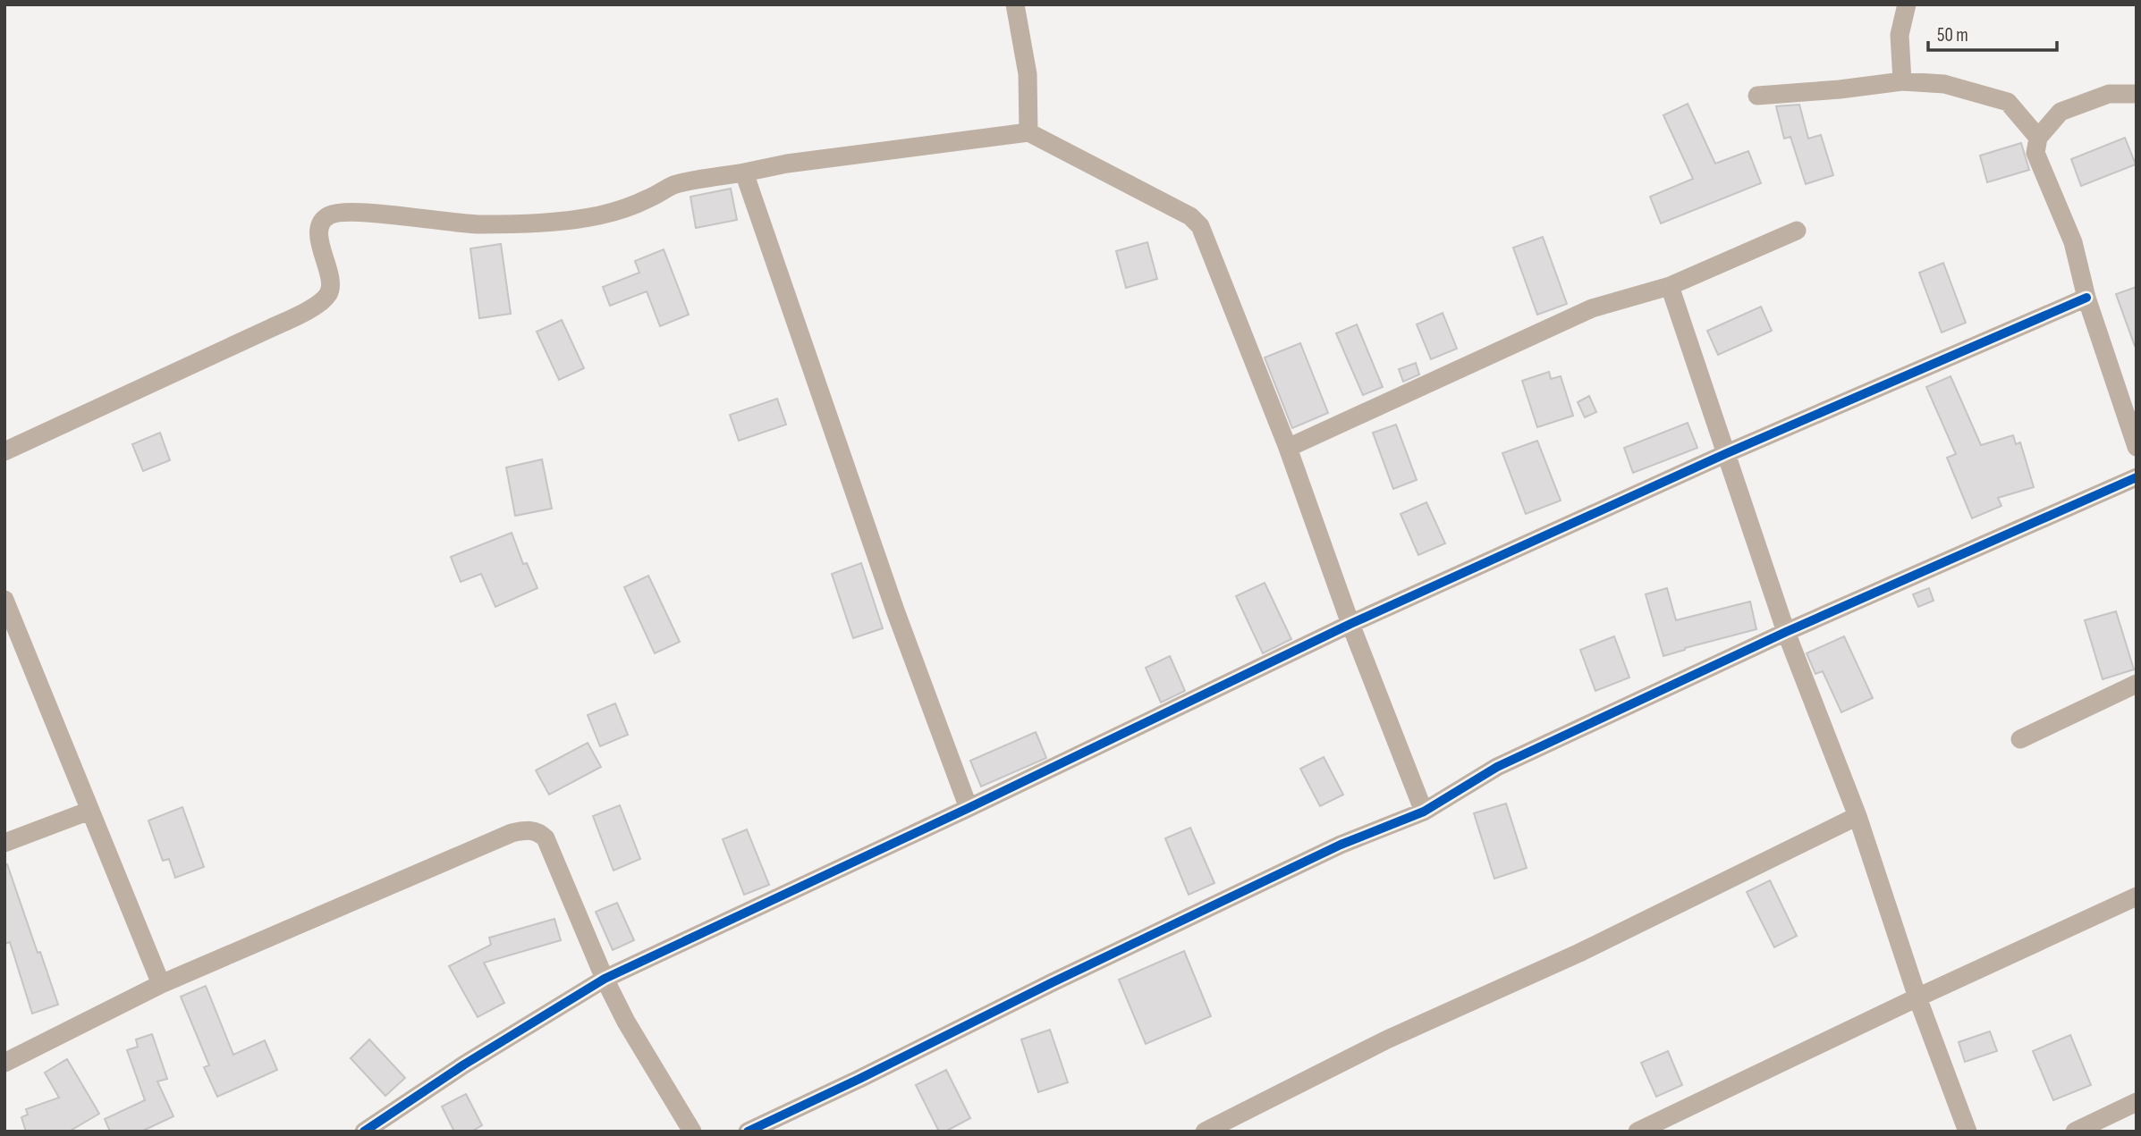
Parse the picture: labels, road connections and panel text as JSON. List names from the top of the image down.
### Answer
{
  "scale_bar": "50 m"
}
